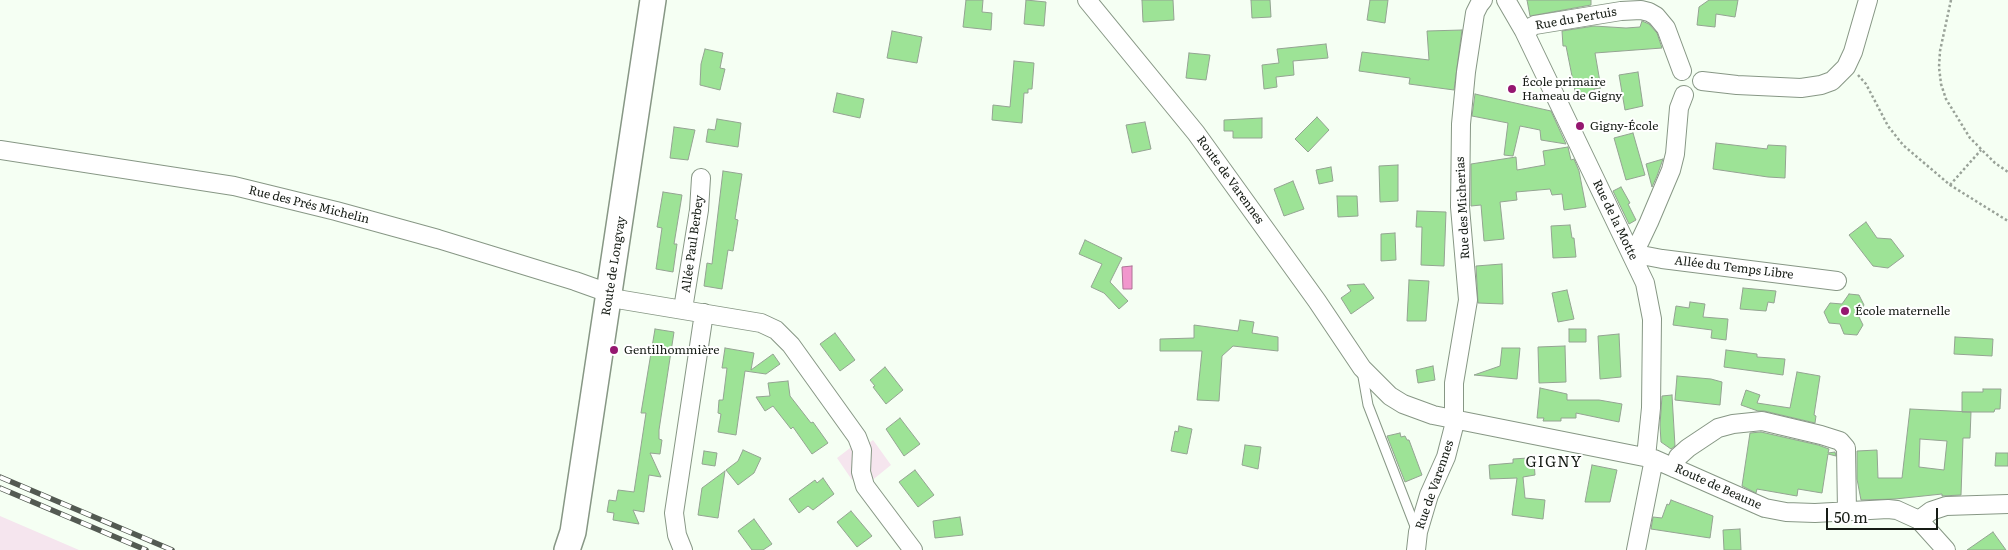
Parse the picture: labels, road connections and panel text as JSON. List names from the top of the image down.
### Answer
{
  "streets": {
    "street": [
      "Rue du Pertuis",
      "Route de Varennes",
      "Rue des Prés Michelin",
      "Rue des Micherias",
      "Rue de la Motte",
      "Allée Paul Berbey",
      "Route de Longvay",
      "Allée du Temps Libre",
      "Rue de Varennes",
      "Route de Beaune"
    ]
  },
  "crossings": [
    ["Rue du Pertuis", "Rue de la Motte"],
    ["Route de Varennes", "Rue des Micherias"],
    ["Route de Varennes", "Rue de Varennes"],
    ["Route de Varennes", "Route de Beaune"],
    ["Rue des Prés Michelin", "Allée Paul Berbey"],
    ["Rue des Prés Michelin", "Route de Longvay"],
    ["Rue des Micherias", "Rue de Varennes"],
    ["Rue des Micherias", "Route de Beaune"],
    ["Rue de la Motte", "Allée du Temps Libre"],
    ["Rue de la Motte", "Route de Beaune"],
    ["Rue de Varennes", "Route de Beaune"]
  ],
  "districts": ["GIGNY"],
  "places": [
    "École primaire Hameau de Gigny",
    "Gigny-École",
    "École maternelle",
    "Gentilhommière"
  ],
  "scale_bar": "50 m"
}
